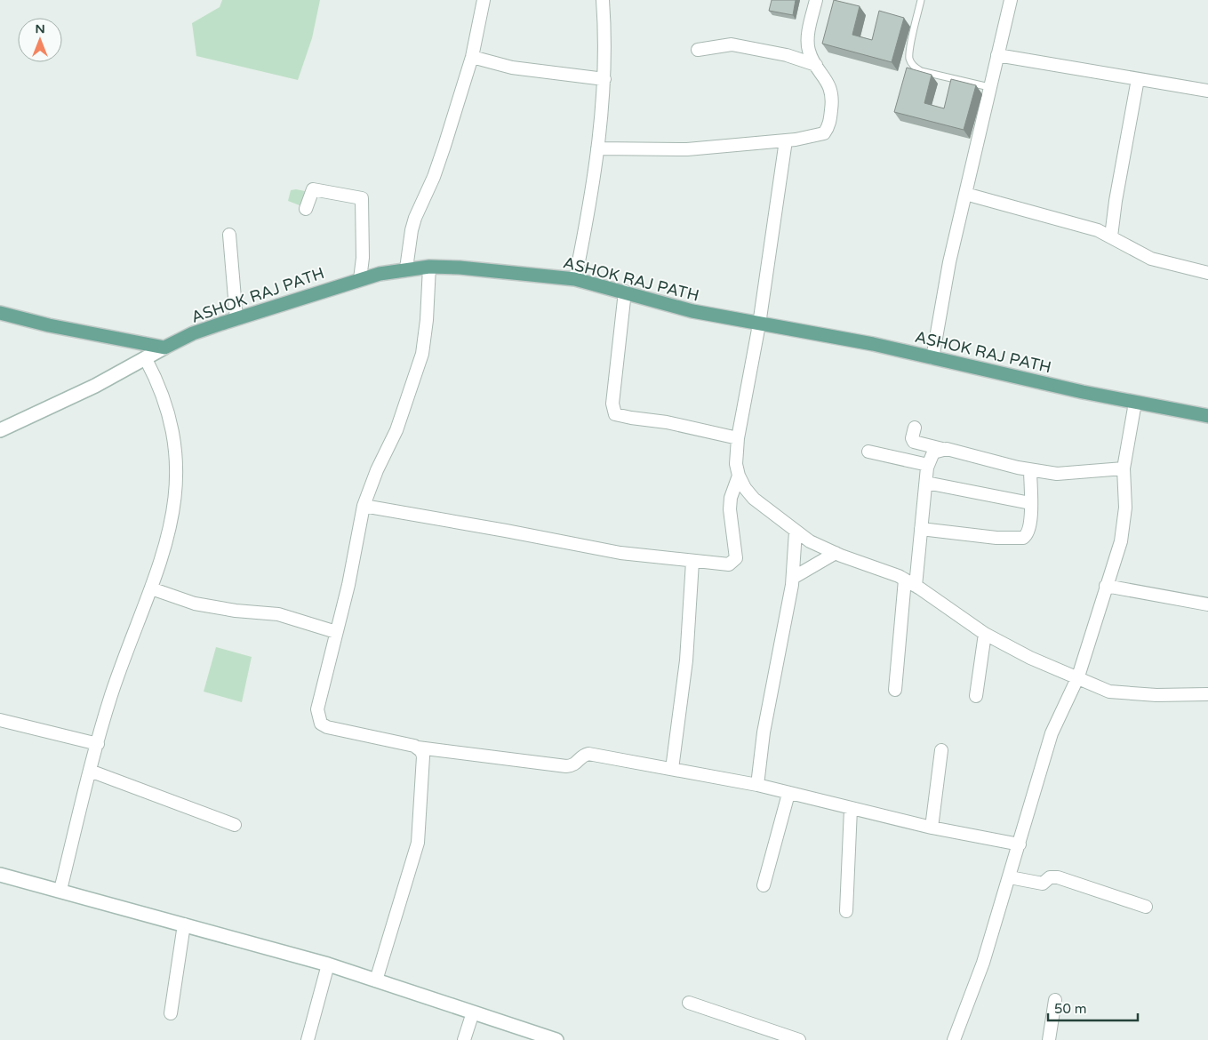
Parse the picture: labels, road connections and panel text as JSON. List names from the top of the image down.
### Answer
{
  "streets": {
    "main road": ["ASHOK RAJ PATH"]
  },
  "scale_bar": "50 m",
  "north": "top"
}
